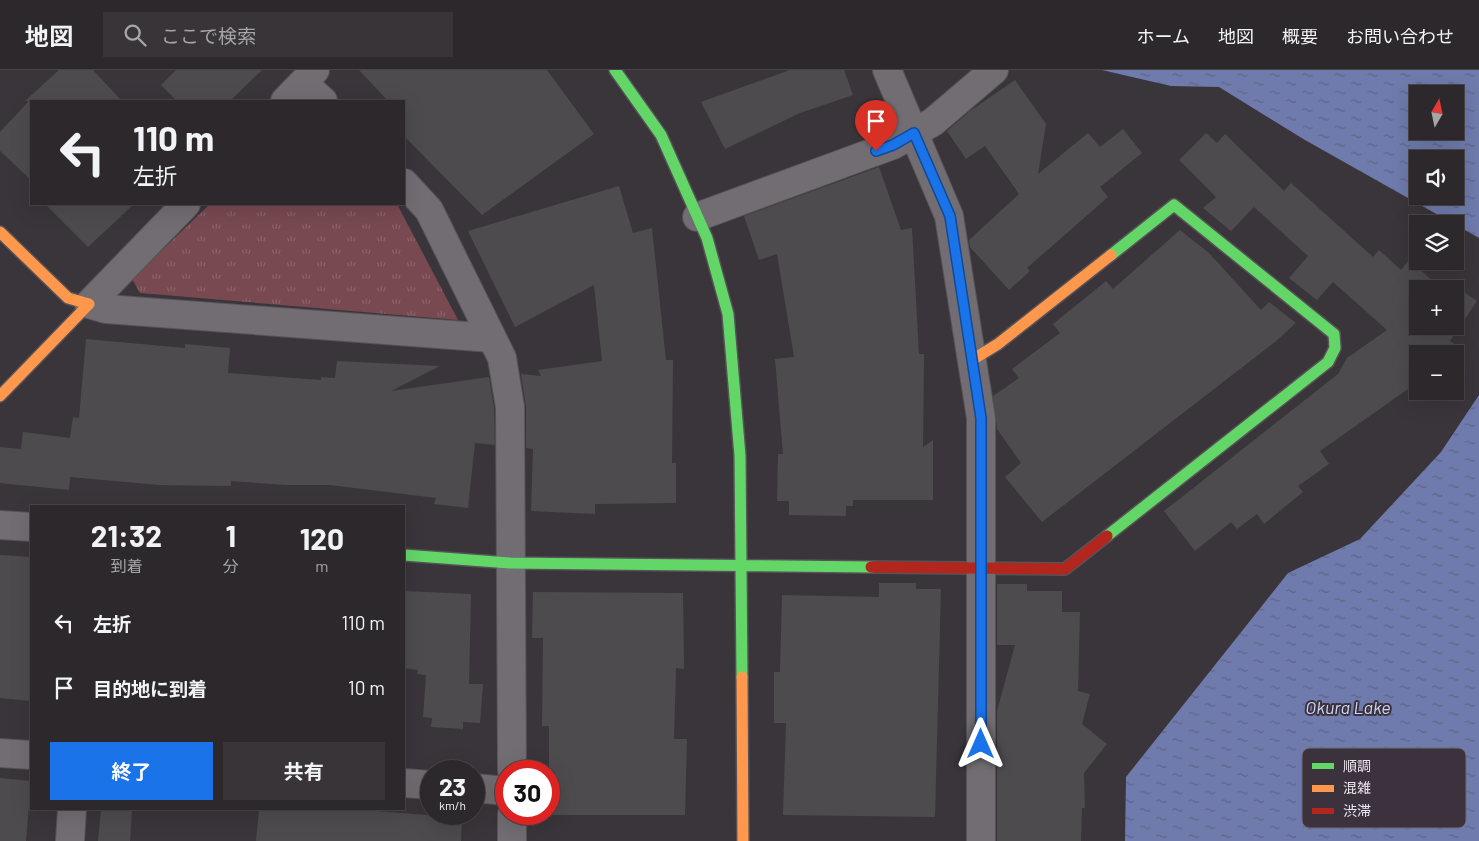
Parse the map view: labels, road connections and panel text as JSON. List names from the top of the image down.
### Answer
{
  "water": ["Okura Lake"],
  "legend": ["順調", "混雑", "渋滞"],
  "north": "top",
  "page": {
    "header": "地図",
    "search": "ここで検索",
    "nav": [
      "ホーム",
      "地図",
      "概要",
      "お問い合わせ"
    ],
    "map_buttons": ["+", "−"],
    "turn": ["110 m", "左折"],
    "eta": [
      "21:32",
      "到着",
      "1",
      "分",
      "120",
      "m"
    ],
    "list": [
      {
        "name": "左折",
        "value": "110 m"
      },
      {
        "name": "目的地に到着",
        "value": "10 m"
      }
    ],
    "buttons": ["終了", "共有"],
    "speed": "23 km/h",
    "limit": "30"
  }
}
